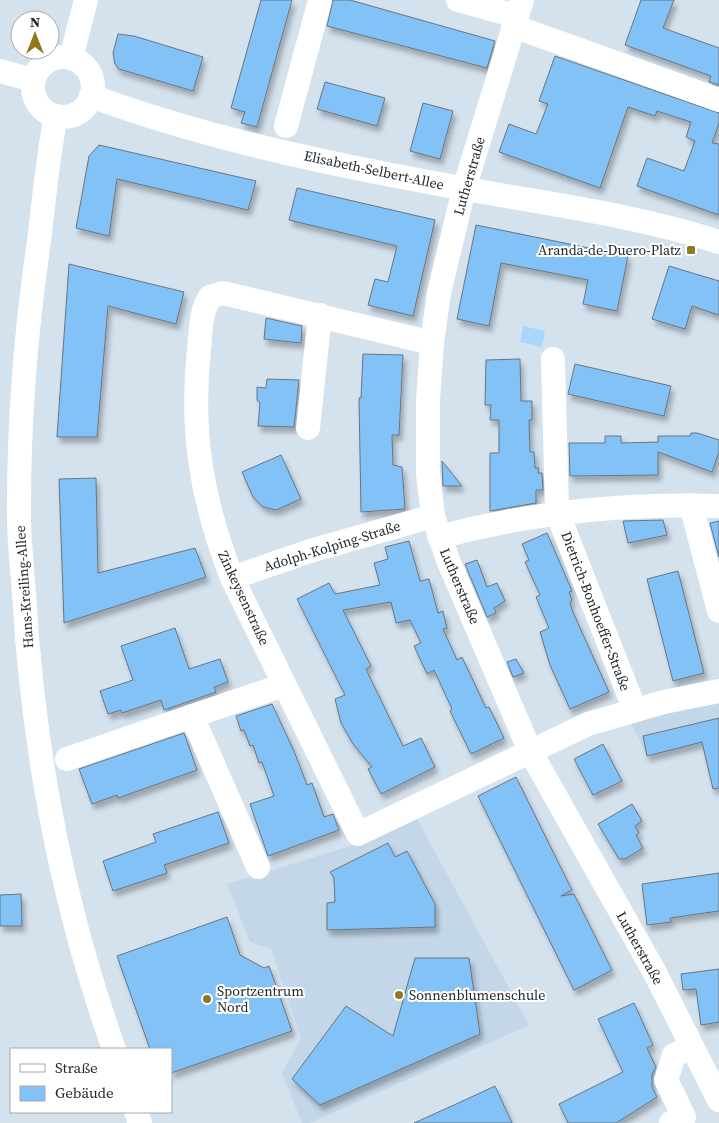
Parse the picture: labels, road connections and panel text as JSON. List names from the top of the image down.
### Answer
{
  "streets": {
    "street": [
      "Elisabeth-Selbert-Allee",
      "Lutherstraße",
      "Adolph-Kolping-Straße",
      "Hans-Kreiling-Allee",
      "Zinkeysenstraße",
      "Dietrich-Bonhoeffer-Straße"
    ]
  },
  "crossings": [
    ["Elisabeth-Selbert-Allee", "Lutherstraße"],
    ["Elisabeth-Selbert-Allee", "Hans-Kreiling-Allee"],
    ["Lutherstraße", "Adolph-Kolping-Straße"],
    ["Lutherstraße", "Zinkeysenstraße"],
    ["Lutherstraße", "Dietrich-Bonhoeffer-Straße"],
    ["Adolph-Kolping-Straße", "Zinkeysenstraße"],
    ["Adolph-Kolping-Straße", "Dietrich-Bonhoeffer-Straße"],
    ["Zinkeysenstraße", "Dietrich-Bonhoeffer-Straße"]
  ],
  "places": {
    "transit": ["Aranda-de-Duero-Platz"],
    "other": ["Sonnenblumenschule", "Sportzentrum Nord"]
  },
  "legend": ["Straße", "Gebäude"],
  "north": "top"
}
